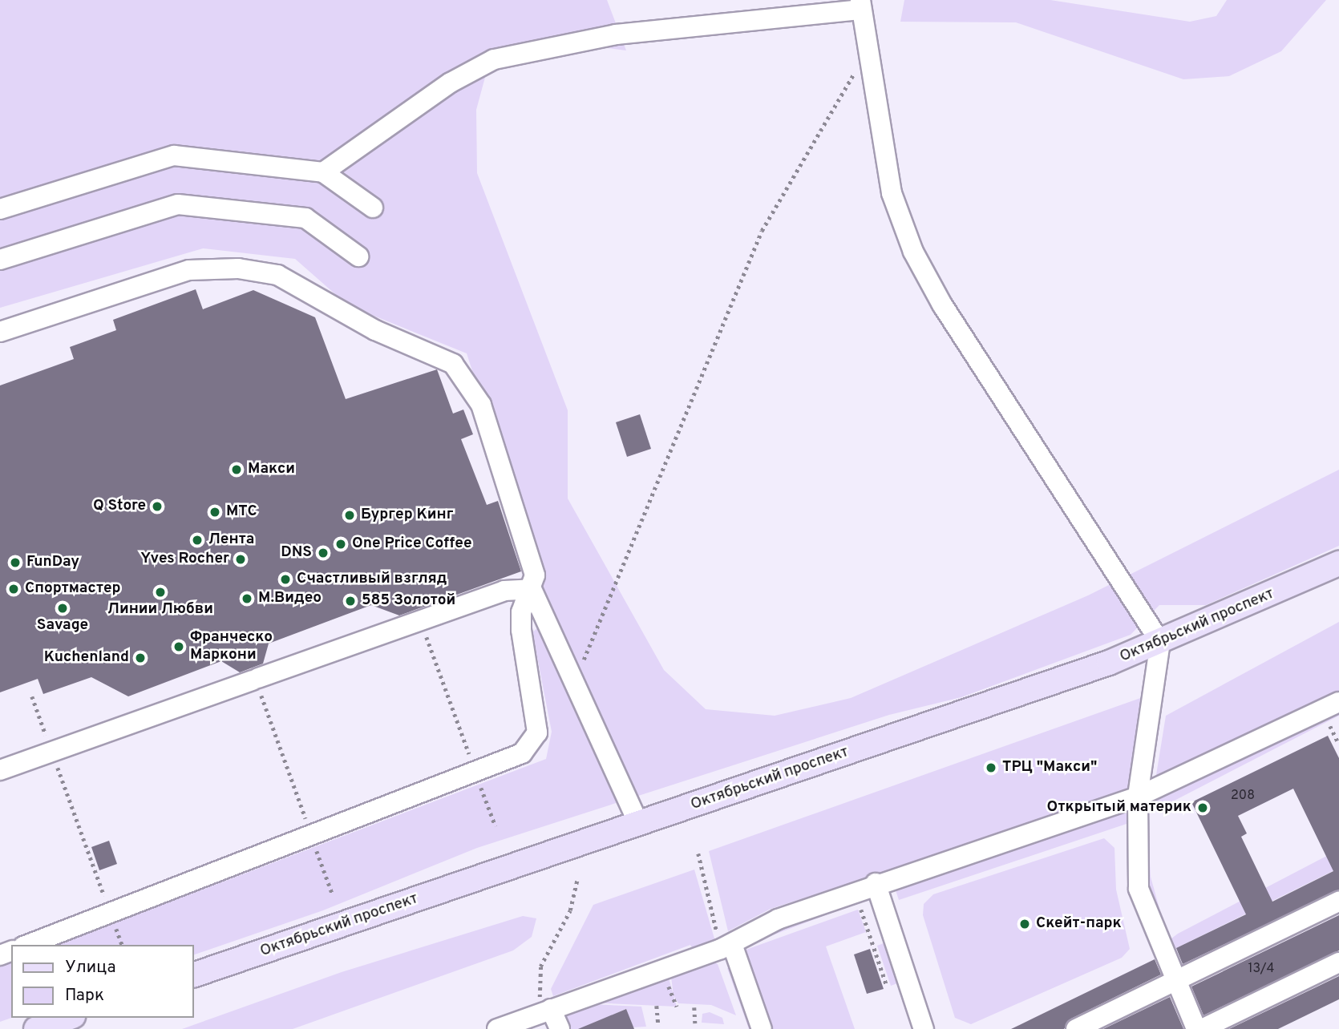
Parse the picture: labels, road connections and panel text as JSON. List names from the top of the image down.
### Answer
{
  "streets": {
    "main road": ["Октябрьский проспект"]
  },
  "places": [
    "Макси",
    "Q Store",
    "МТС",
    "Бургер Кинг",
    "Лента",
    "One Price Coffee",
    "DNS",
    "Yves Rocher",
    "FunDay",
    "Счастливый взгляд",
    "Спортмастер",
    "Линии Любви",
    "М.Видео",
    "585 Золотой",
    "Savage",
    "Франческо Маркони",
    "Kuchenland",
    "ТРЦ \"Макси\"",
    "Открытый материк",
    "Скейт-парк"
  ],
  "house_numbers": ["208", "13/4"],
  "legend": ["Улица", "Парк"]
}
